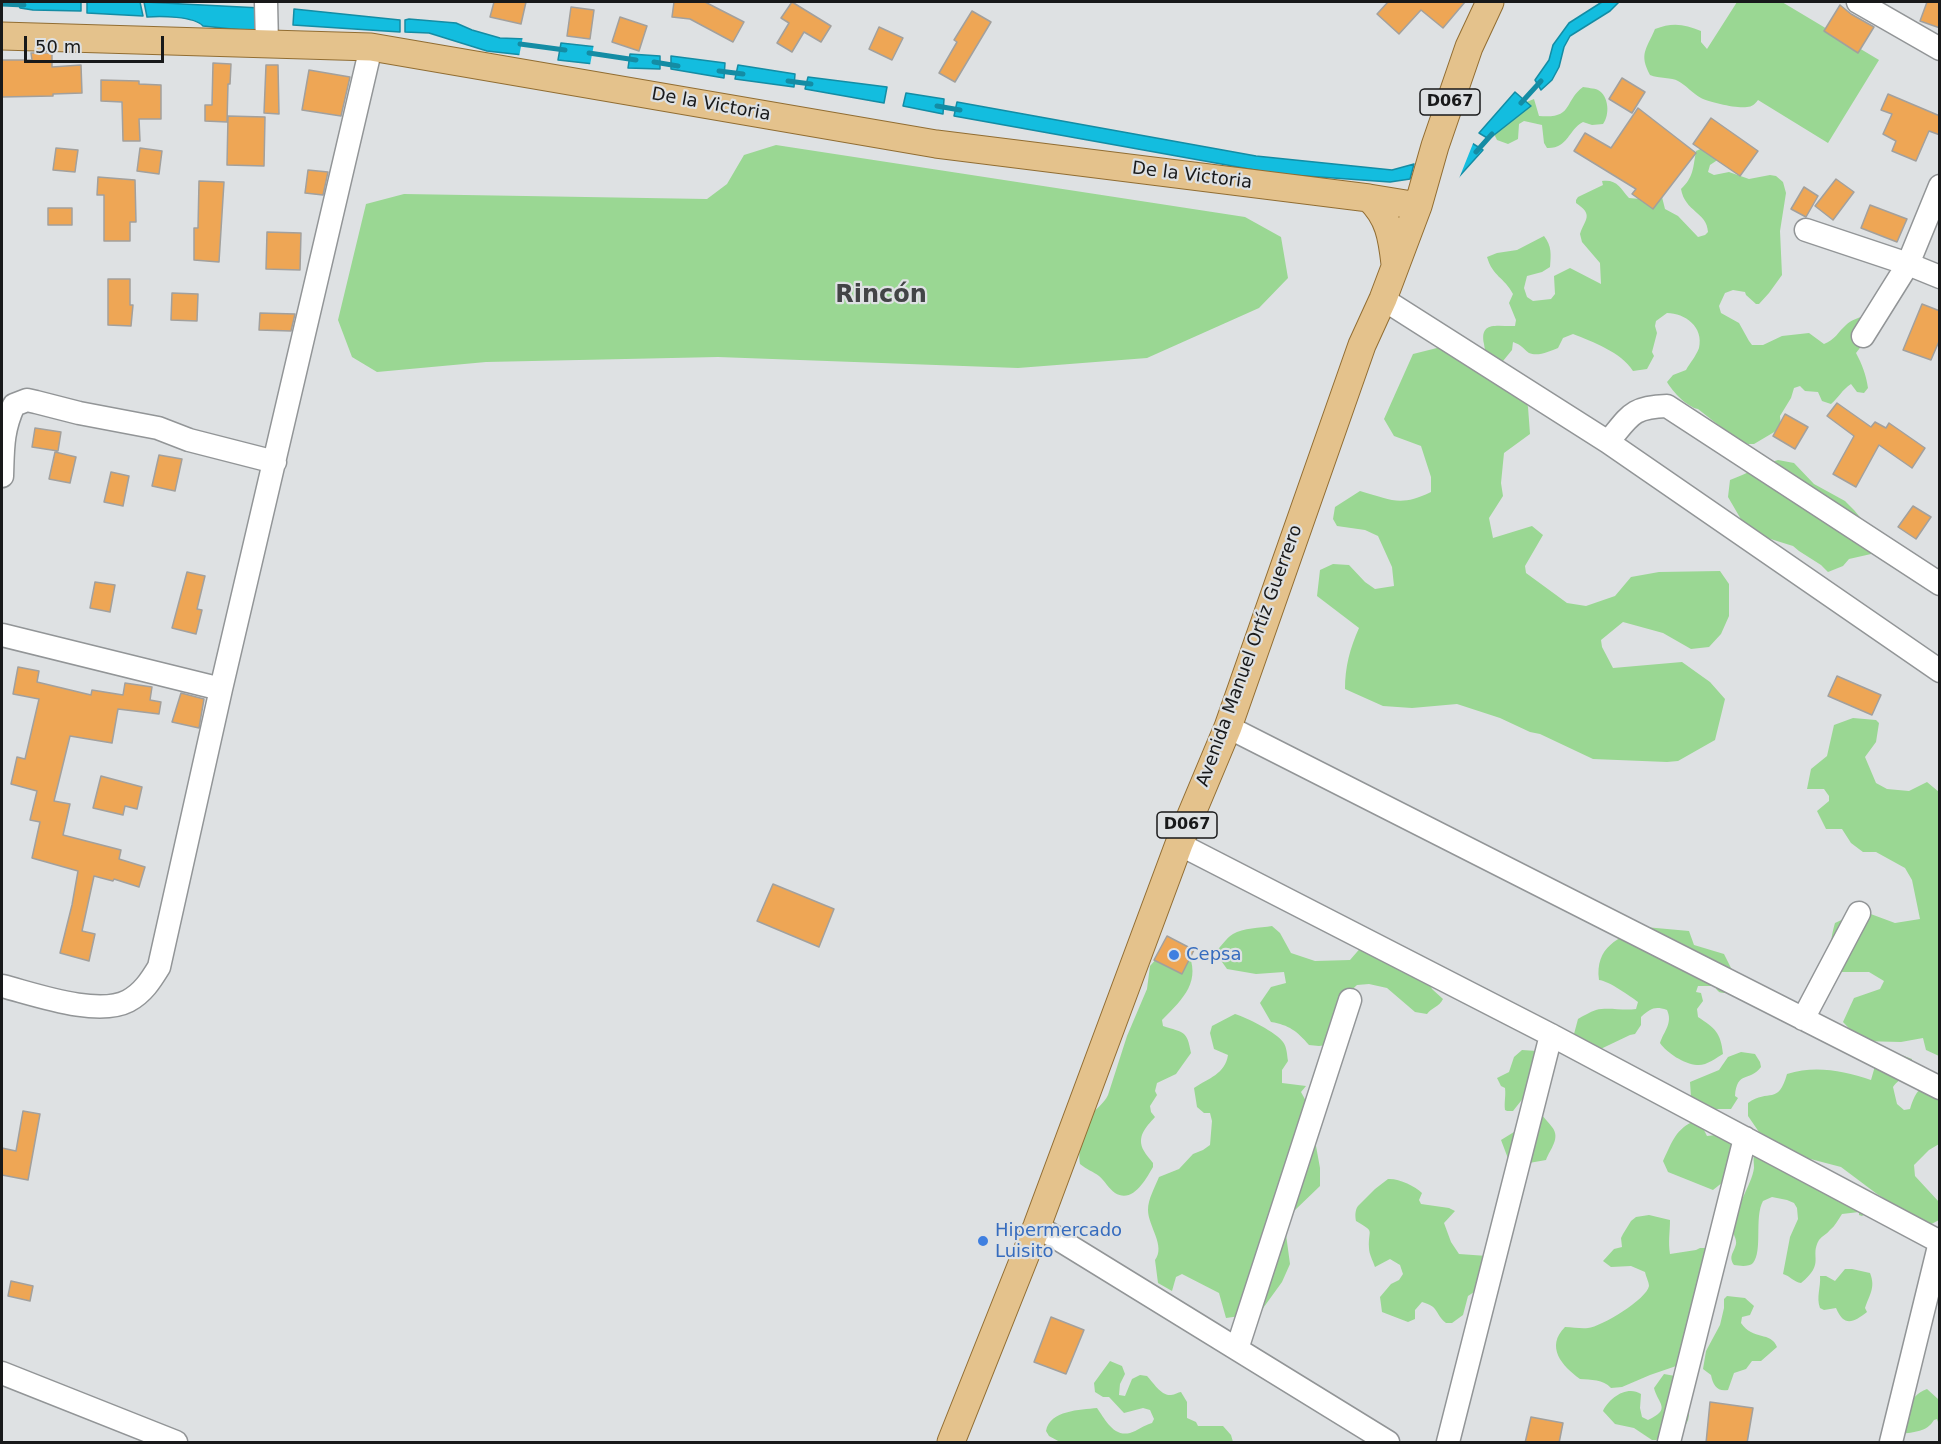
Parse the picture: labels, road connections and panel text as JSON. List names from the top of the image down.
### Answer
{
  "streets": {
    "main road": ["D067", "De la Victoria", "Avenida Manuel Ortíz Guerrero"]
  },
  "crossings": [
    ["De la Victoria", "Avenida Manuel Ortíz Guerrero"]
  ],
  "districts": ["Rincón"],
  "places": ["Cepsa", "Hipermercado Luisito"],
  "scale_bar": "50 m"
}
